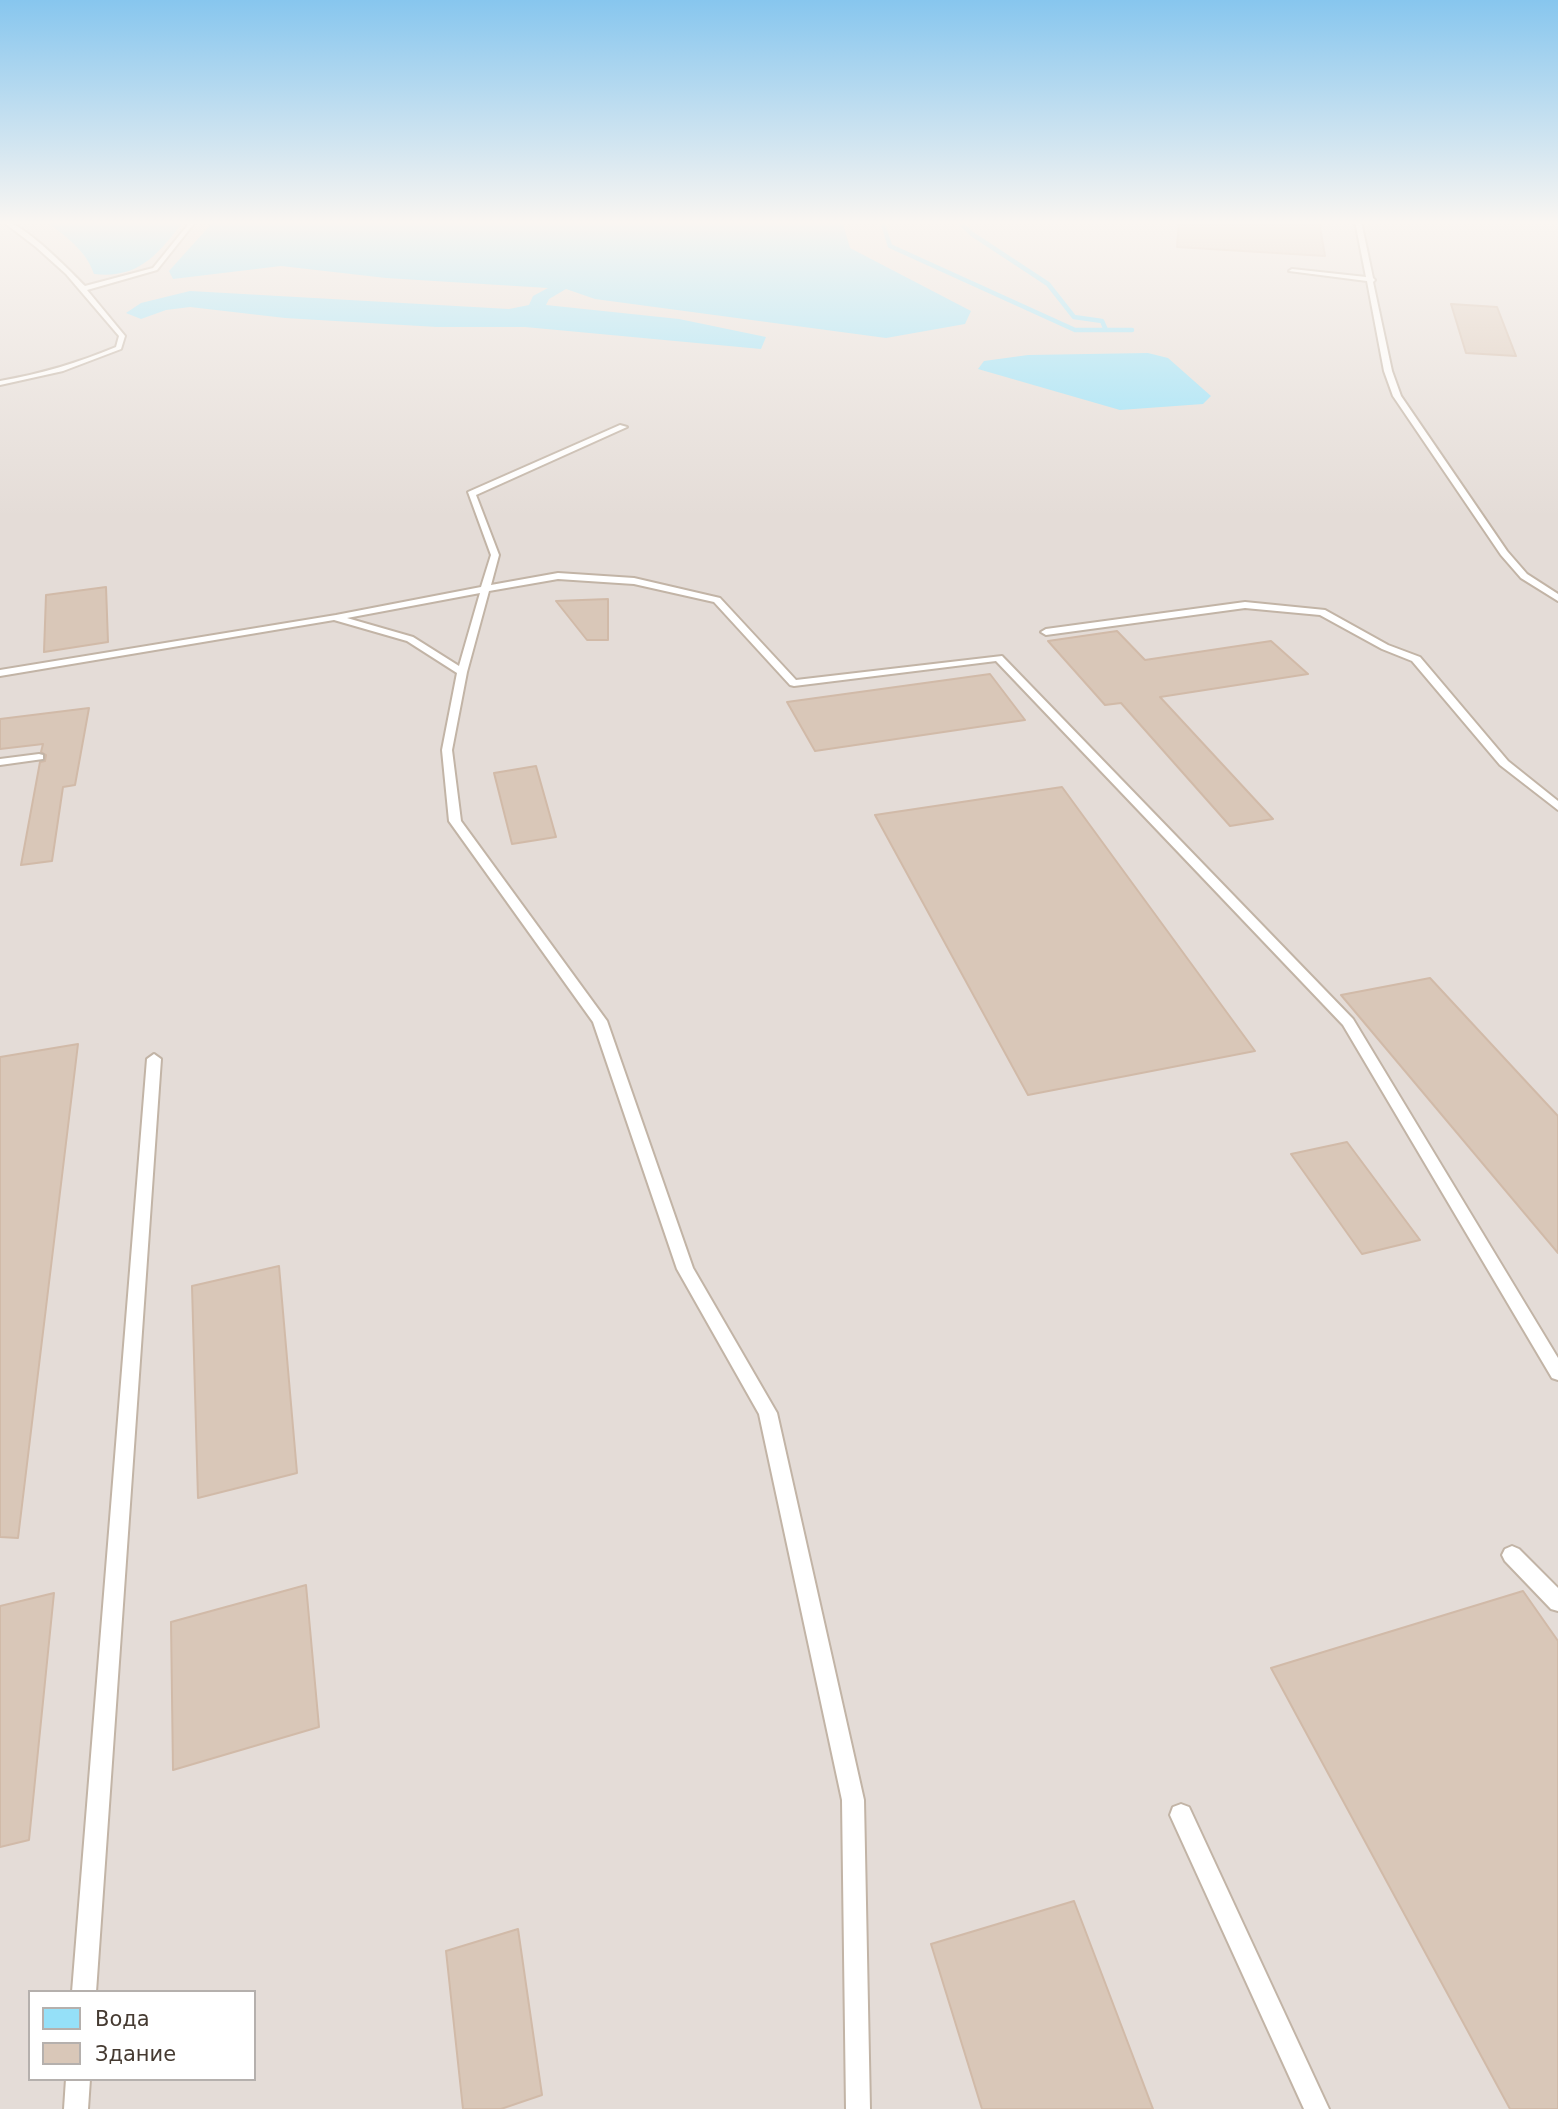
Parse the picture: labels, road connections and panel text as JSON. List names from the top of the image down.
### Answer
{
  "legend": ["Вода", "Здание"]
}
